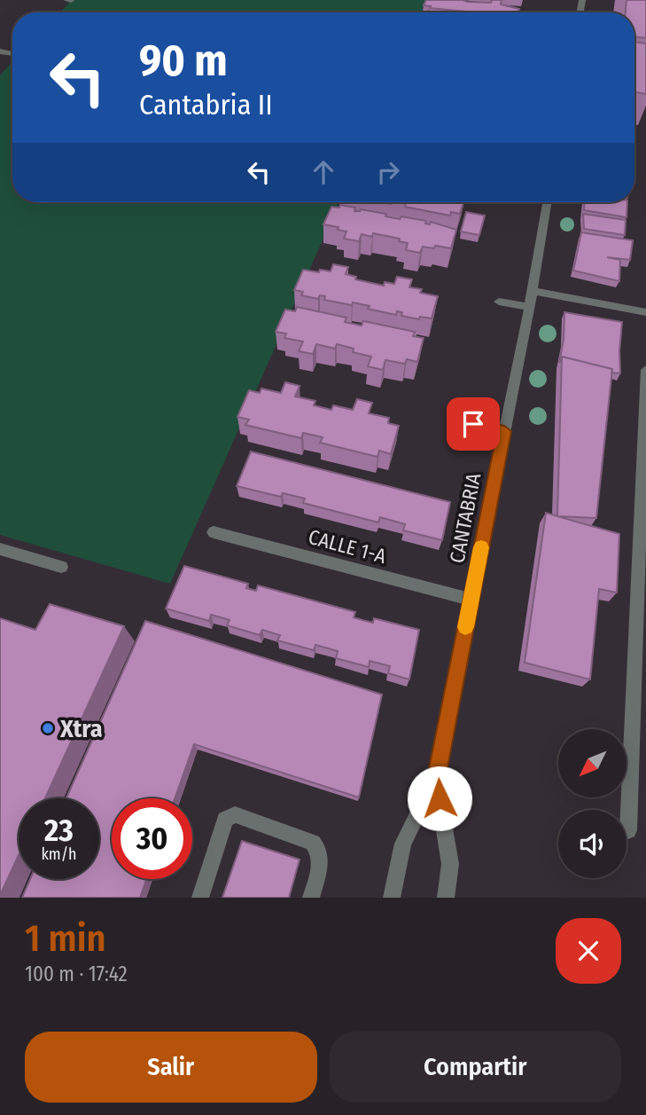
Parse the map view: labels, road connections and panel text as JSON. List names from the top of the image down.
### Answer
{
  "streets": {
    "street": ["CANTABRIA", "CALLE 1-A"]
  },
  "crossings": [
    ["CANTABRIA", "CALLE 1-A"]
  ],
  "places": ["Xtra"],
  "north": "bottom left",
  "page": {
    "turn": ["90 m", "Cantabria II"],
    "speed": "23 km/h",
    "limit": "30",
    "heading": ["1 min", "100 m · 17:42"],
    "buttons": ["Salir", "Compartir"]
  }
}
